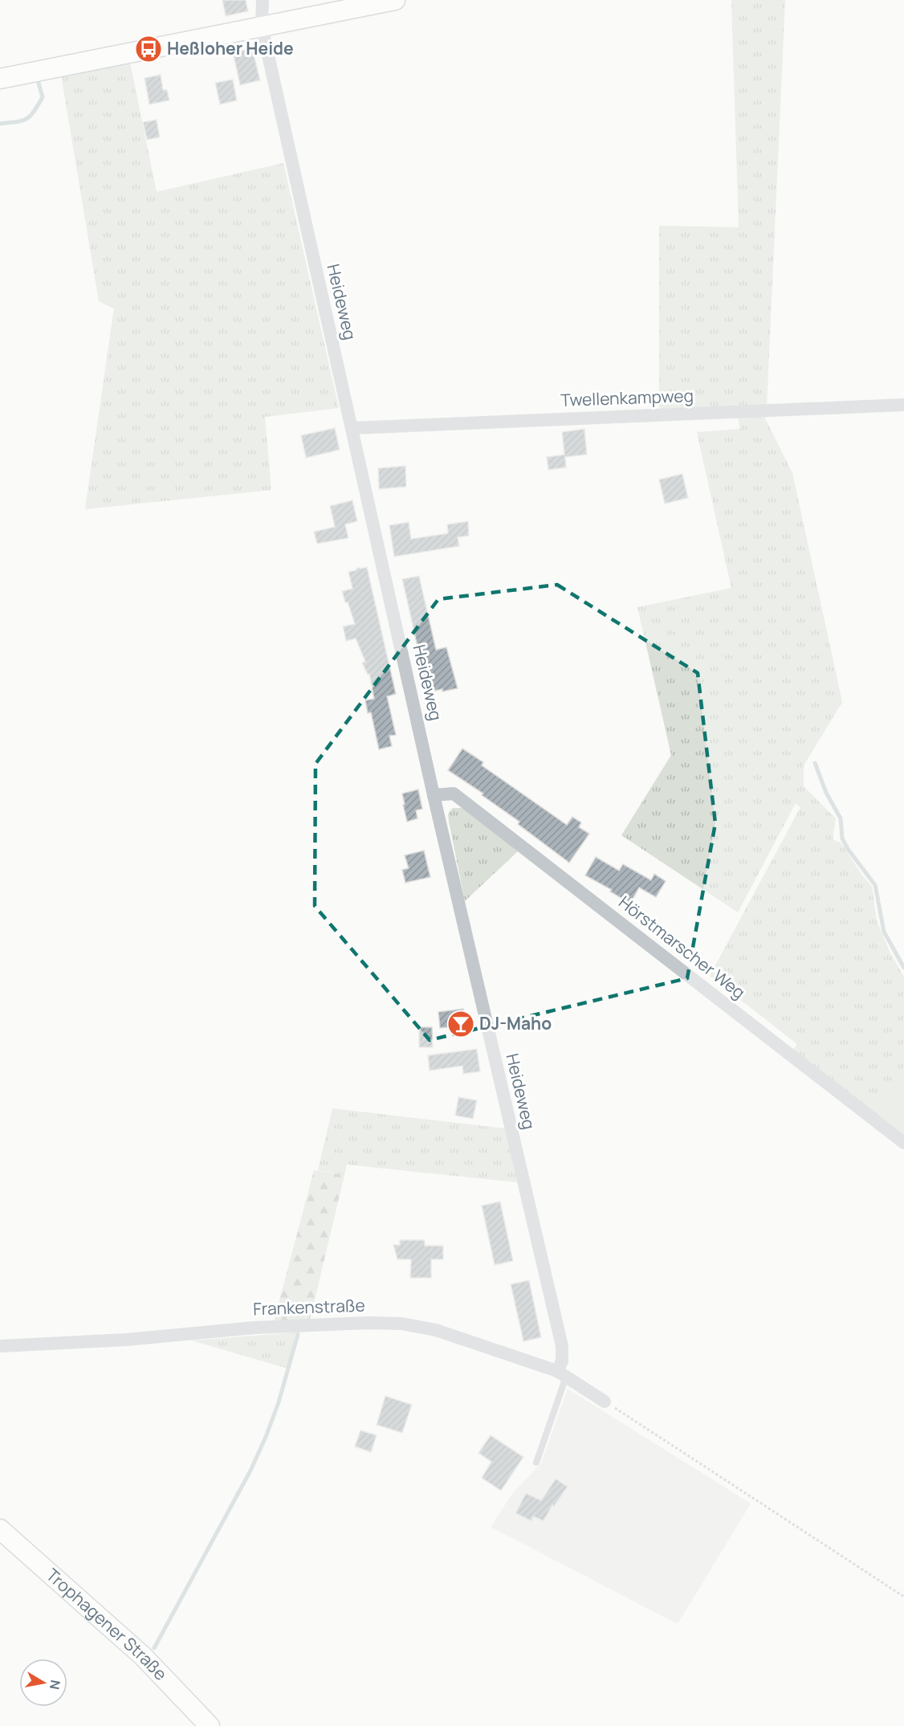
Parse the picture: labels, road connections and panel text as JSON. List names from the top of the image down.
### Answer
{
  "streets": {
    "main road": ["Trophagener Straße"],
    "street": [
      "Heideweg",
      "Twellenkampweg",
      "Hörstmarscher Weg",
      "Frankenstraße"
    ]
  },
  "crossings": [
    ["Heideweg", "Twellenkampweg"],
    ["Heideweg", "Hörstmarscher Weg"],
    ["Heideweg", "Frankenstraße"]
  ],
  "places": {
    "bus stop": ["Heßloher Heide"],
    "bar": ["DJ-Maho"]
  },
  "north": "right"
}
